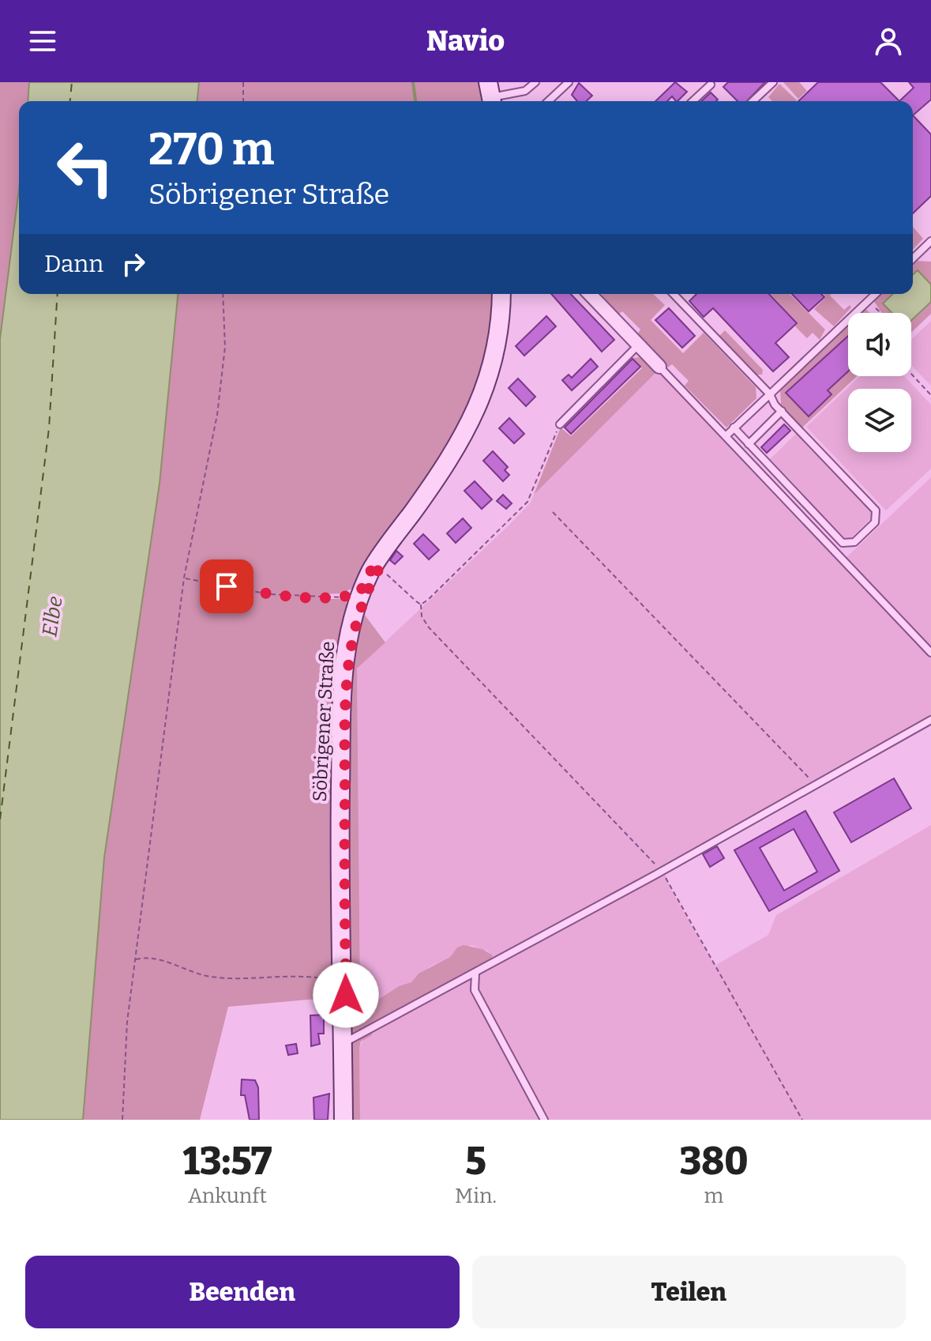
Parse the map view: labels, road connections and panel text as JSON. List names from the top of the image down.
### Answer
{
  "streets": {
    "street": ["Söbrigener Straße"]
  },
  "water": ["Elbe"],
  "page": {
    "header": "Navio",
    "turn": ["270 m", "Söbrigener Straße"],
    "then": "Dann",
    "eta": [
      "13:57",
      "Ankunft",
      "5",
      "Min.",
      "380",
      "m"
    ],
    "buttons": ["Beenden", "Teilen"]
  }
}
